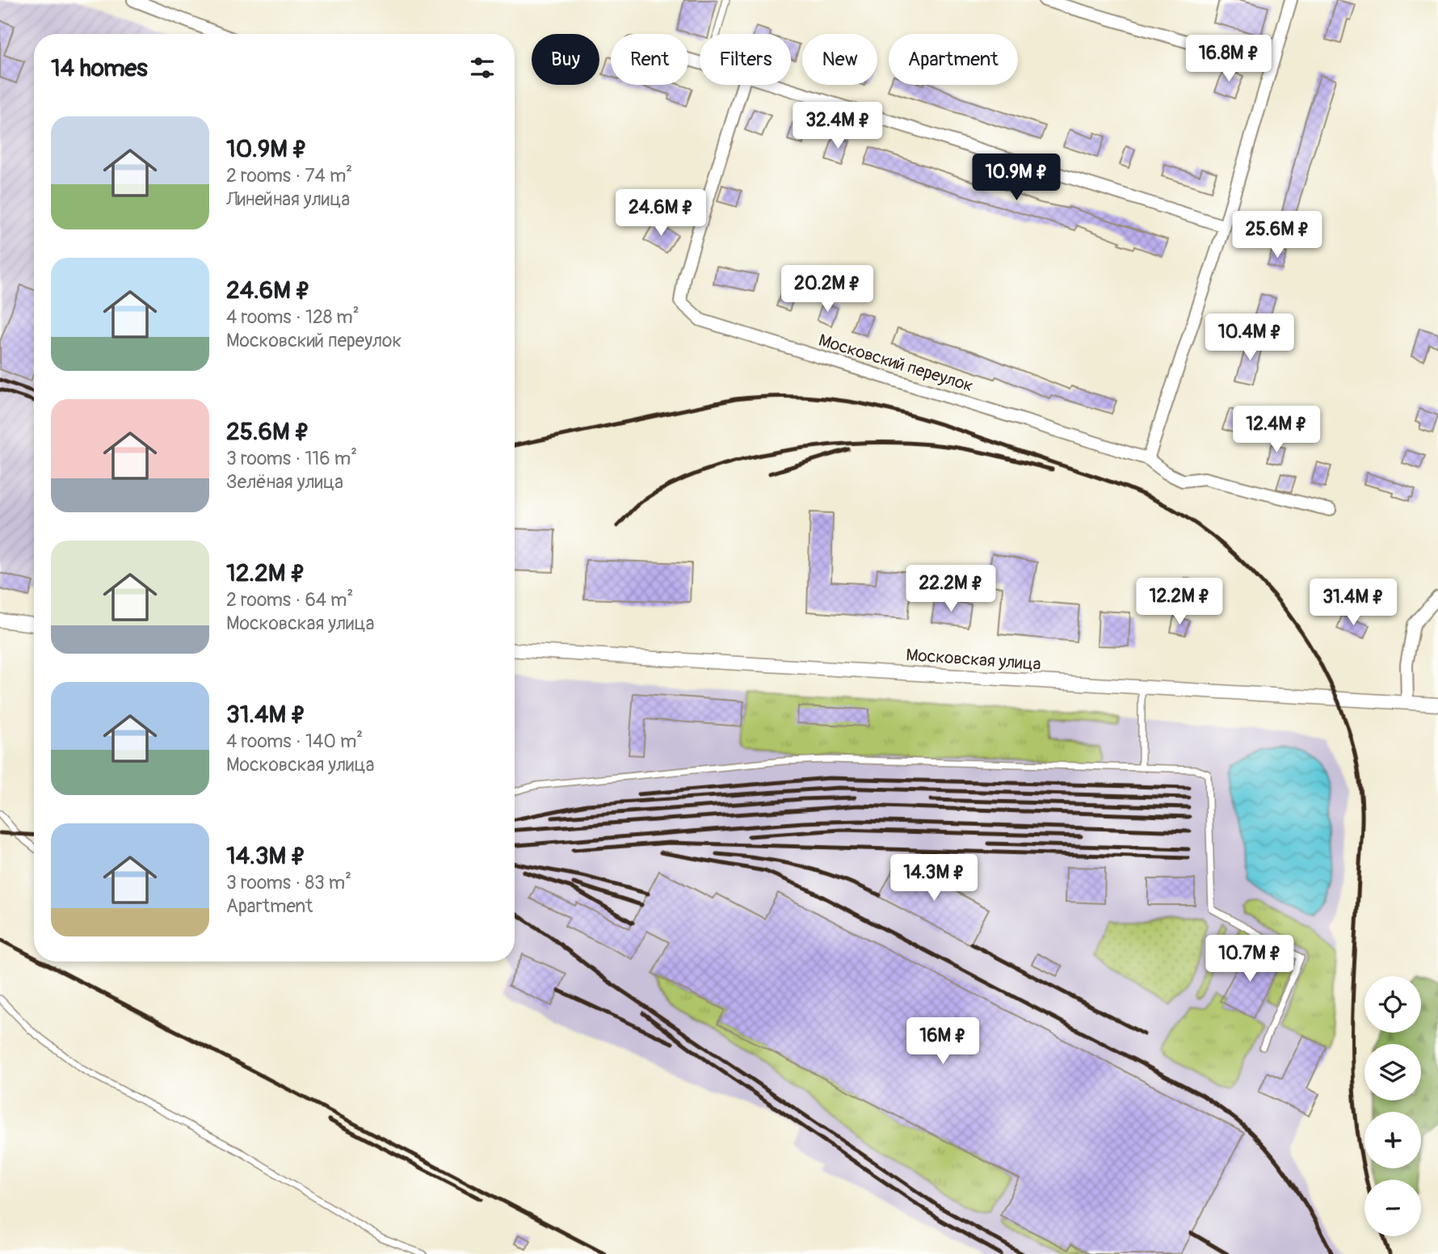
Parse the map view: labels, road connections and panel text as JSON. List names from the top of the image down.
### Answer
{
  "streets": {
    "street": ["Московский переулок", "Московская улица"]
  },
  "page": {
    "chip": [
      "Buy",
      "Rent",
      "Filters",
      "New",
      "Apartment"
    ],
    "heading": "14 homes",
    "price": [
      "16.8M ₽",
      "32.4M ₽",
      "10.9M ₽",
      "24.6M ₽",
      "25.6M ₽",
      "20.2M ₽",
      "10.4M ₽",
      "12.4M ₽",
      "22.2M ₽",
      "12.2M ₽",
      "31.4M ₽",
      "14.3M ₽",
      "10.7M ₽",
      "16M ₽"
    ],
    "list": [
      {
        "name": "10.9M ₽",
        "note": "2 rooms · 74 m² · Линейная улица"
      },
      {
        "name": "24.6M ₽",
        "note": "4 rooms · 128 m² · Московский переулок"
      },
      {
        "name": "25.6M ₽",
        "note": "3 rooms · 116 m² · Зелёная улица"
      },
      {
        "name": "12.2M ₽",
        "note": "2 rooms · 64 m² · Московская улица"
      },
      {
        "name": "31.4M ₽",
        "note": "4 rooms · 140 m² · Московская улица"
      },
      {
        "name": "14.3M ₽",
        "note": "3 rooms · 83 m² · Apartment"
      }
    ],
    "map_buttons": ["+", "−"]
  }
}
